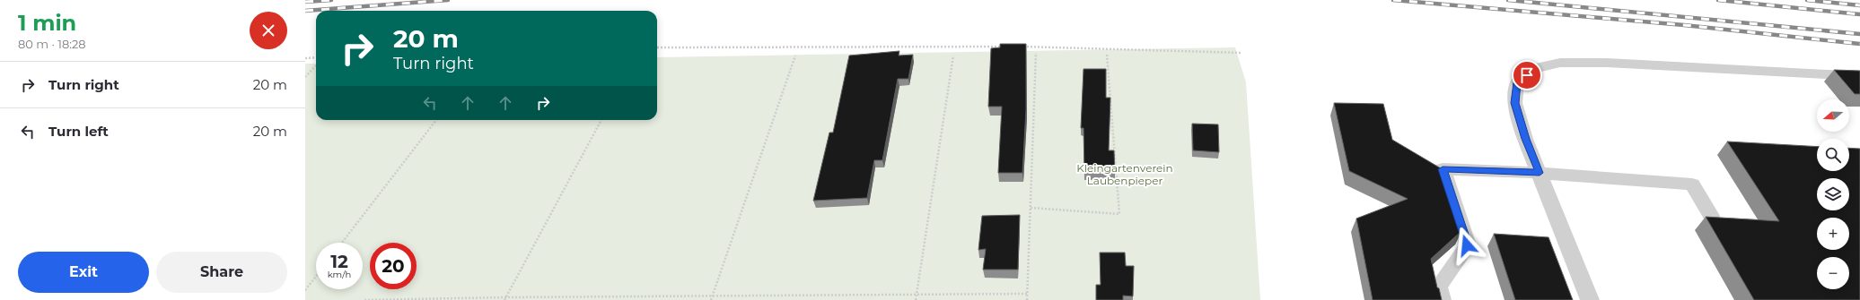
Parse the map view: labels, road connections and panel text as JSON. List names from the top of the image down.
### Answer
{
  "parks": ["Kleingartenverein Laubenpieper"],
  "north": "left",
  "page": {
    "heading": ["1 min", "80 m · 18:28"],
    "turn": ["20 m", "Turn right"],
    "list": [
      {
        "name": "Turn right",
        "value": "20 m"
      },
      {
        "name": "Turn left",
        "value": "20 m"
      }
    ],
    "map_buttons": ["+", "−"],
    "speed": "12 km/h",
    "limit": "20",
    "buttons": ["Exit", "Share"]
  }
}
